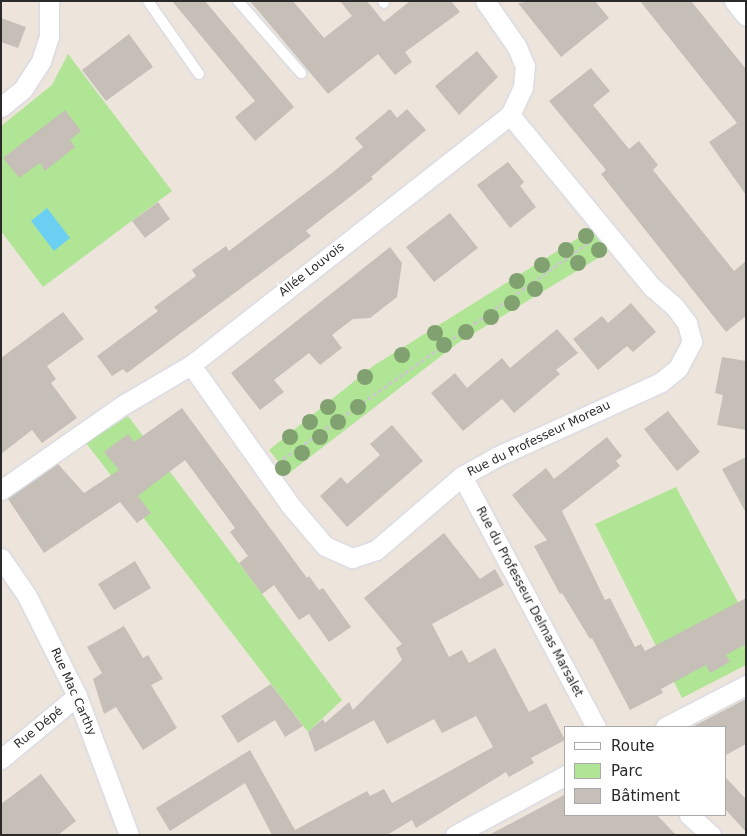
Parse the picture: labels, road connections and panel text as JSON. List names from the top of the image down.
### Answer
{
  "streets": {
    "street": [
      "Allée Louvois",
      "Rue du Professeur Moreau",
      "Rue du Professeur Delmas Marsalet",
      "Rue Mac Carthy",
      "Rue Dépé"
    ]
  },
  "crossings": [
    ["Allée Louvois", "Rue du Professeur Moreau"],
    ["Rue du Professeur Moreau", "Rue du Professeur Delmas Marsalet"],
    ["Rue Mac Carthy", "Rue Dépé"]
  ],
  "legend": ["Route", "Parc", "Bâtiment"]
}
